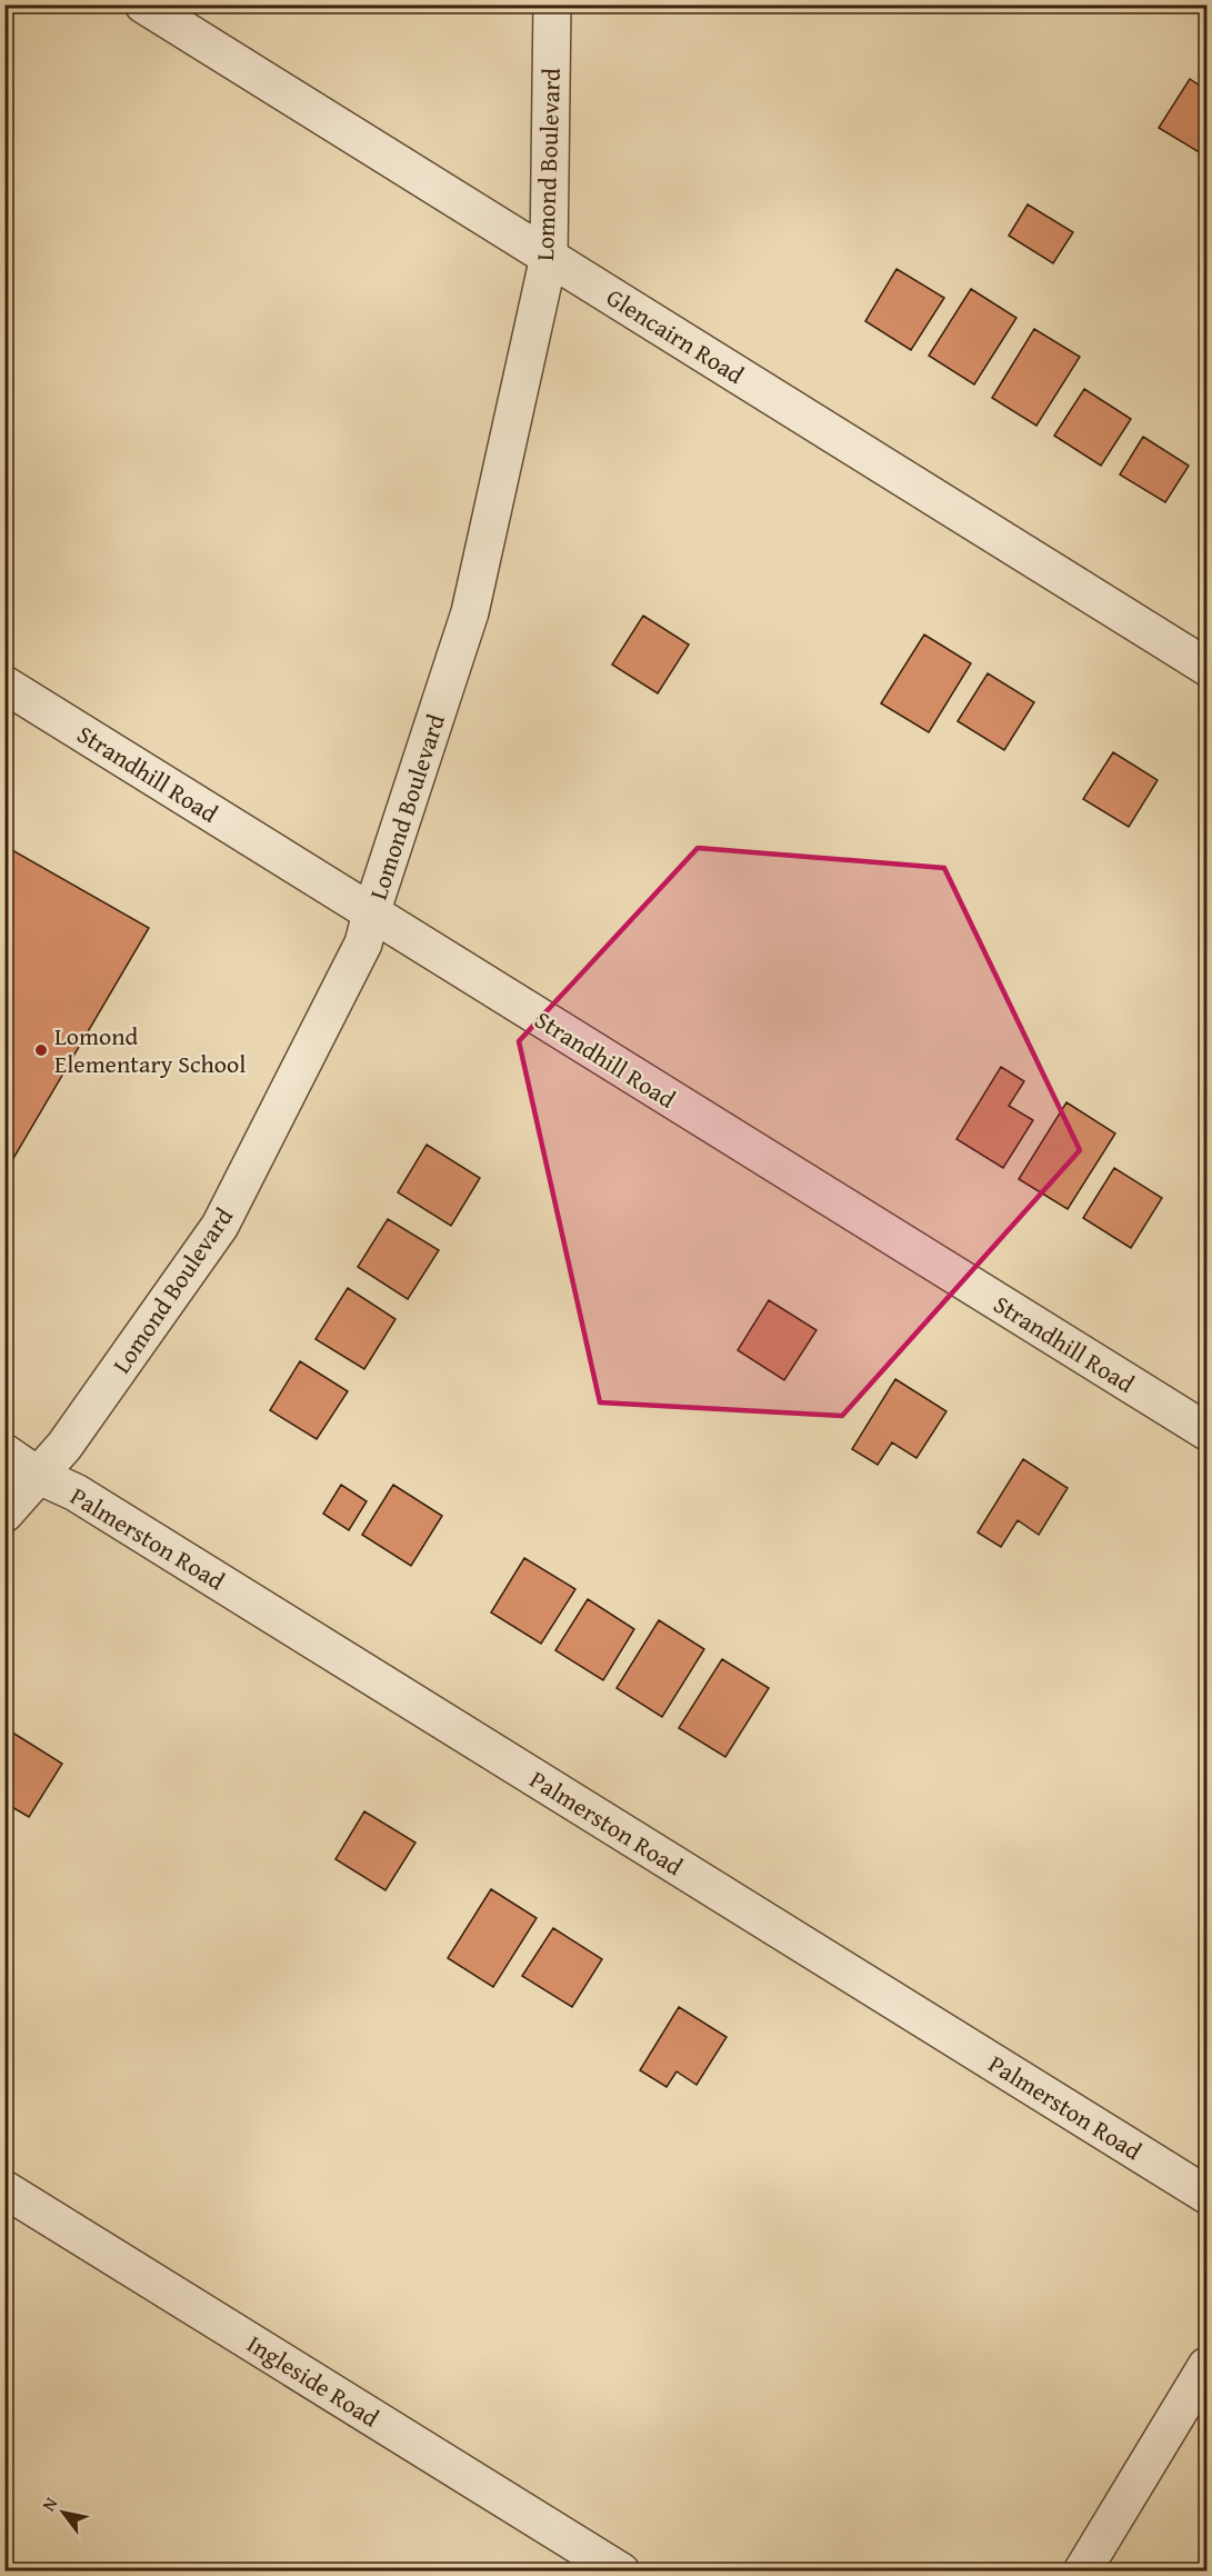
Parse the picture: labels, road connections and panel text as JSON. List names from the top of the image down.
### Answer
{
  "streets": {
    "street": [
      "Lomond Boulevard",
      "Glencairn Road",
      "Strandhill Road",
      "Palmerston Road",
      "Ingleside Road"
    ]
  },
  "crossings": [
    ["Lomond Boulevard", "Glencairn Road"],
    ["Lomond Boulevard", "Strandhill Road"],
    ["Lomond Boulevard", "Palmerston Road"]
  ],
  "places": ["Lomond Elementary School"],
  "north": "top left"
}
